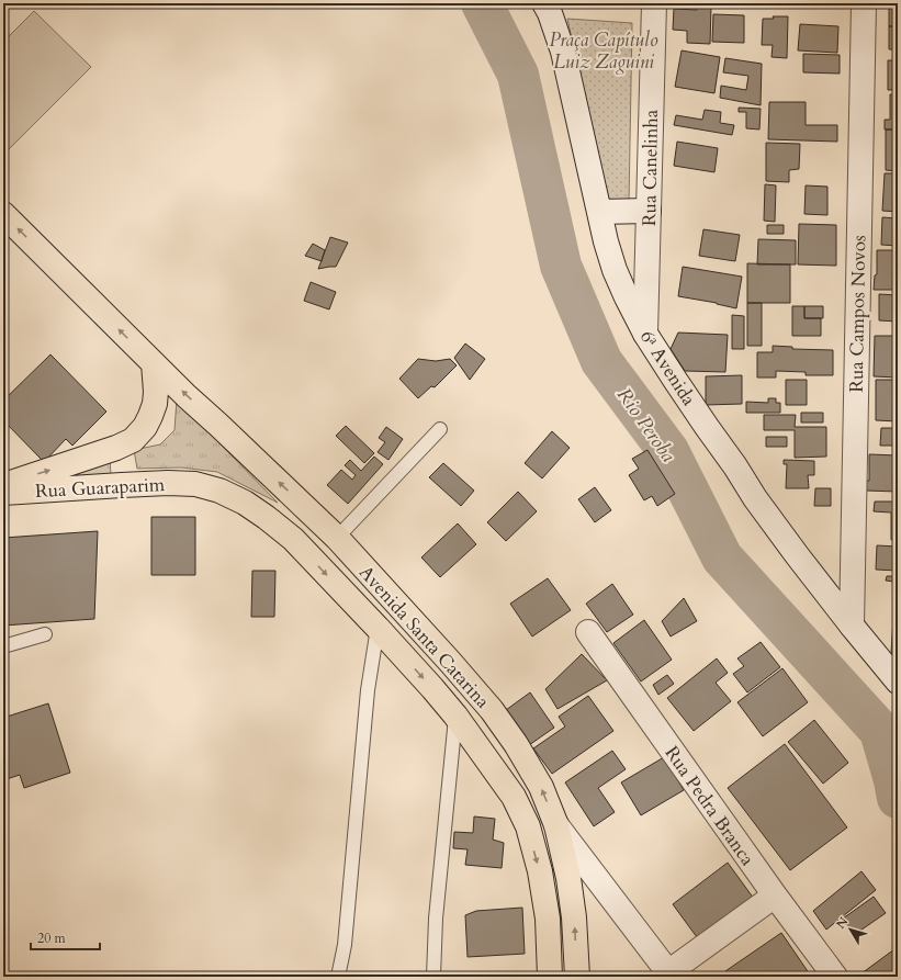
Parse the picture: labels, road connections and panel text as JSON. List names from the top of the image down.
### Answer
{
  "streets": {
    "main road": ["Rua Guaraparim", "Avenida Santa Catarina"],
    "street": [
      "Rua Canelinha",
      "Rua Campos Novos",
      "6ª Avenida",
      "Rua Pedra Branca"
    ]
  },
  "crossings": [
    ["Rua Canelinha", "6ª Avenida"],
    ["Rua Campos Novos", "6ª Avenida"],
    ["Rua Guaraparim", "Avenida Santa Catarina"]
  ],
  "one_way": ["Rua Guaraparim"],
  "water": ["Rio Peroba"],
  "parks": ["Praça Capítulo Luiz Zaguini"],
  "scale_bar": "20 m",
  "north": "top left"
}
